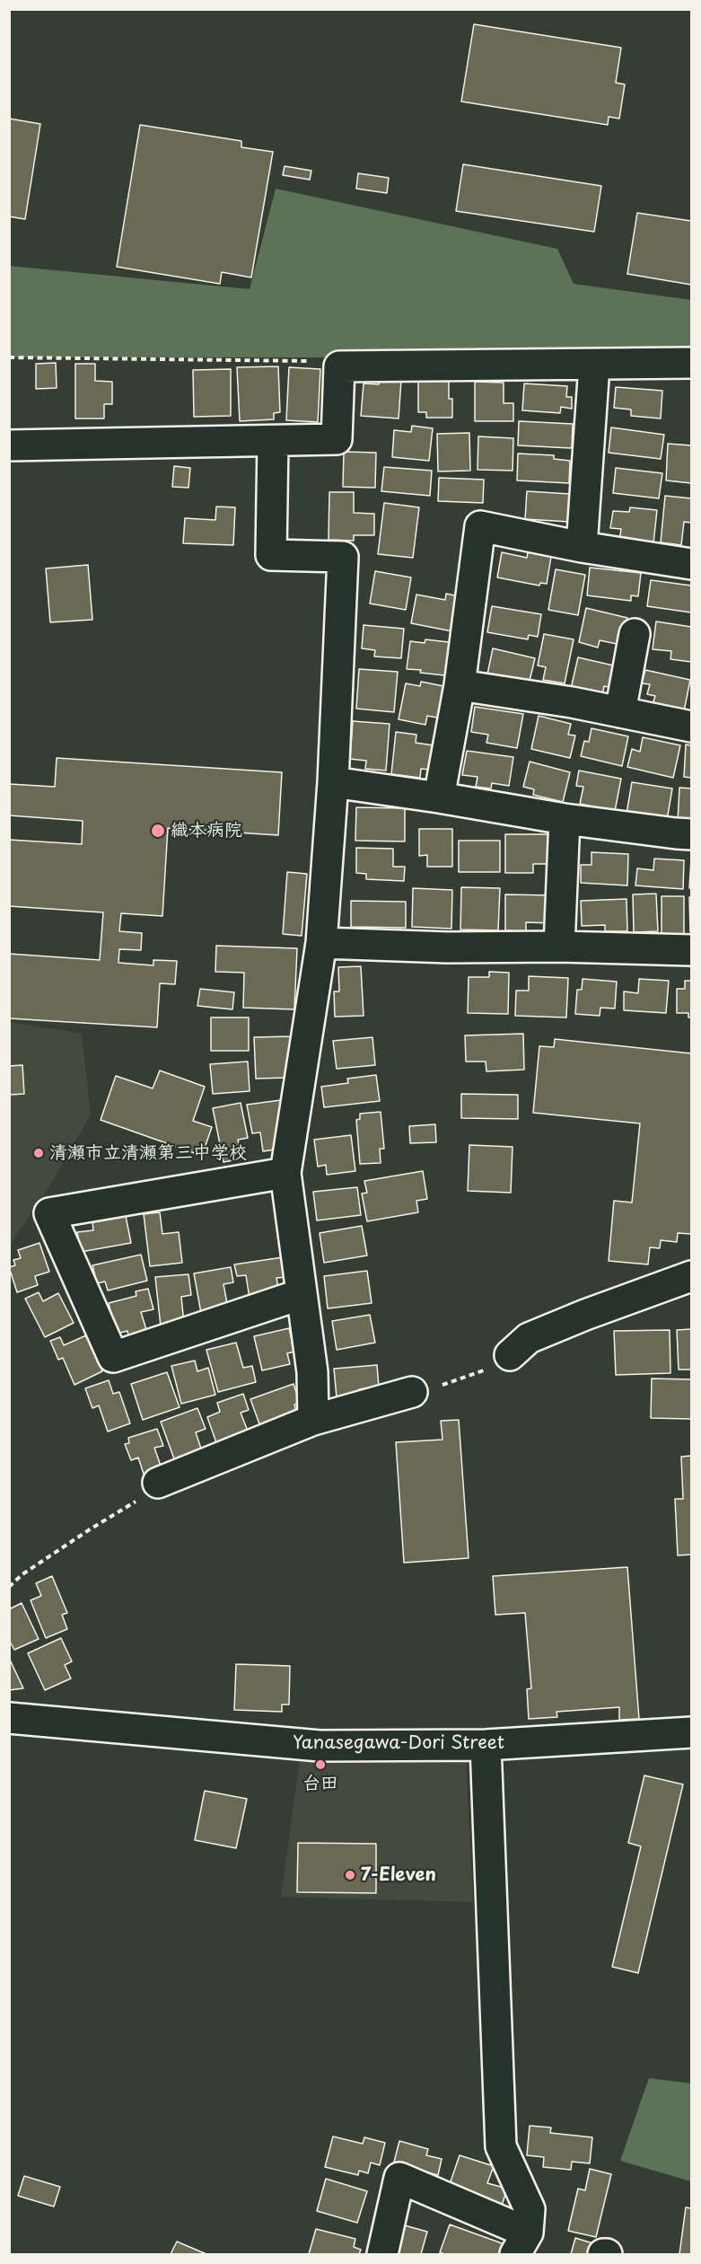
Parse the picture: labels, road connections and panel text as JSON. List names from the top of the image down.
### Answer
{
  "streets": {
    "street": ["Yanasegawa-Dori Street"]
  },
  "places": [
    "織本病院",
    "清瀬市立清瀬第三中学校",
    "台田",
    "7-Eleven"
  ]
}
